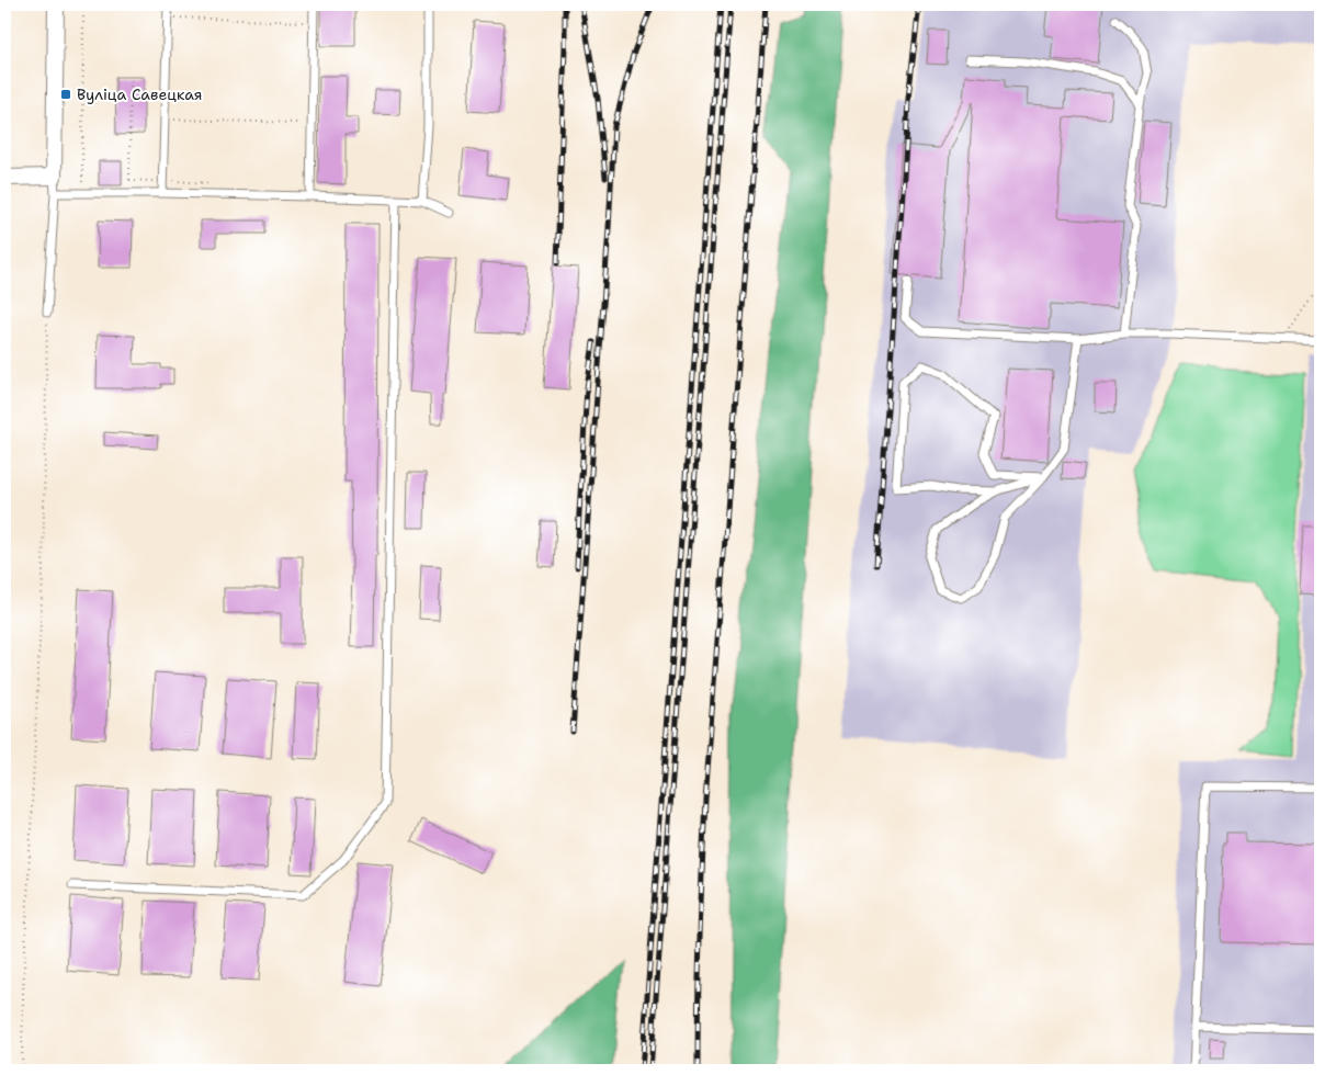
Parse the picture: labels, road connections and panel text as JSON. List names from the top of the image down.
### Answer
{
  "places": {
    "transit": ["Вуліца Савецкая"]
  }
}
